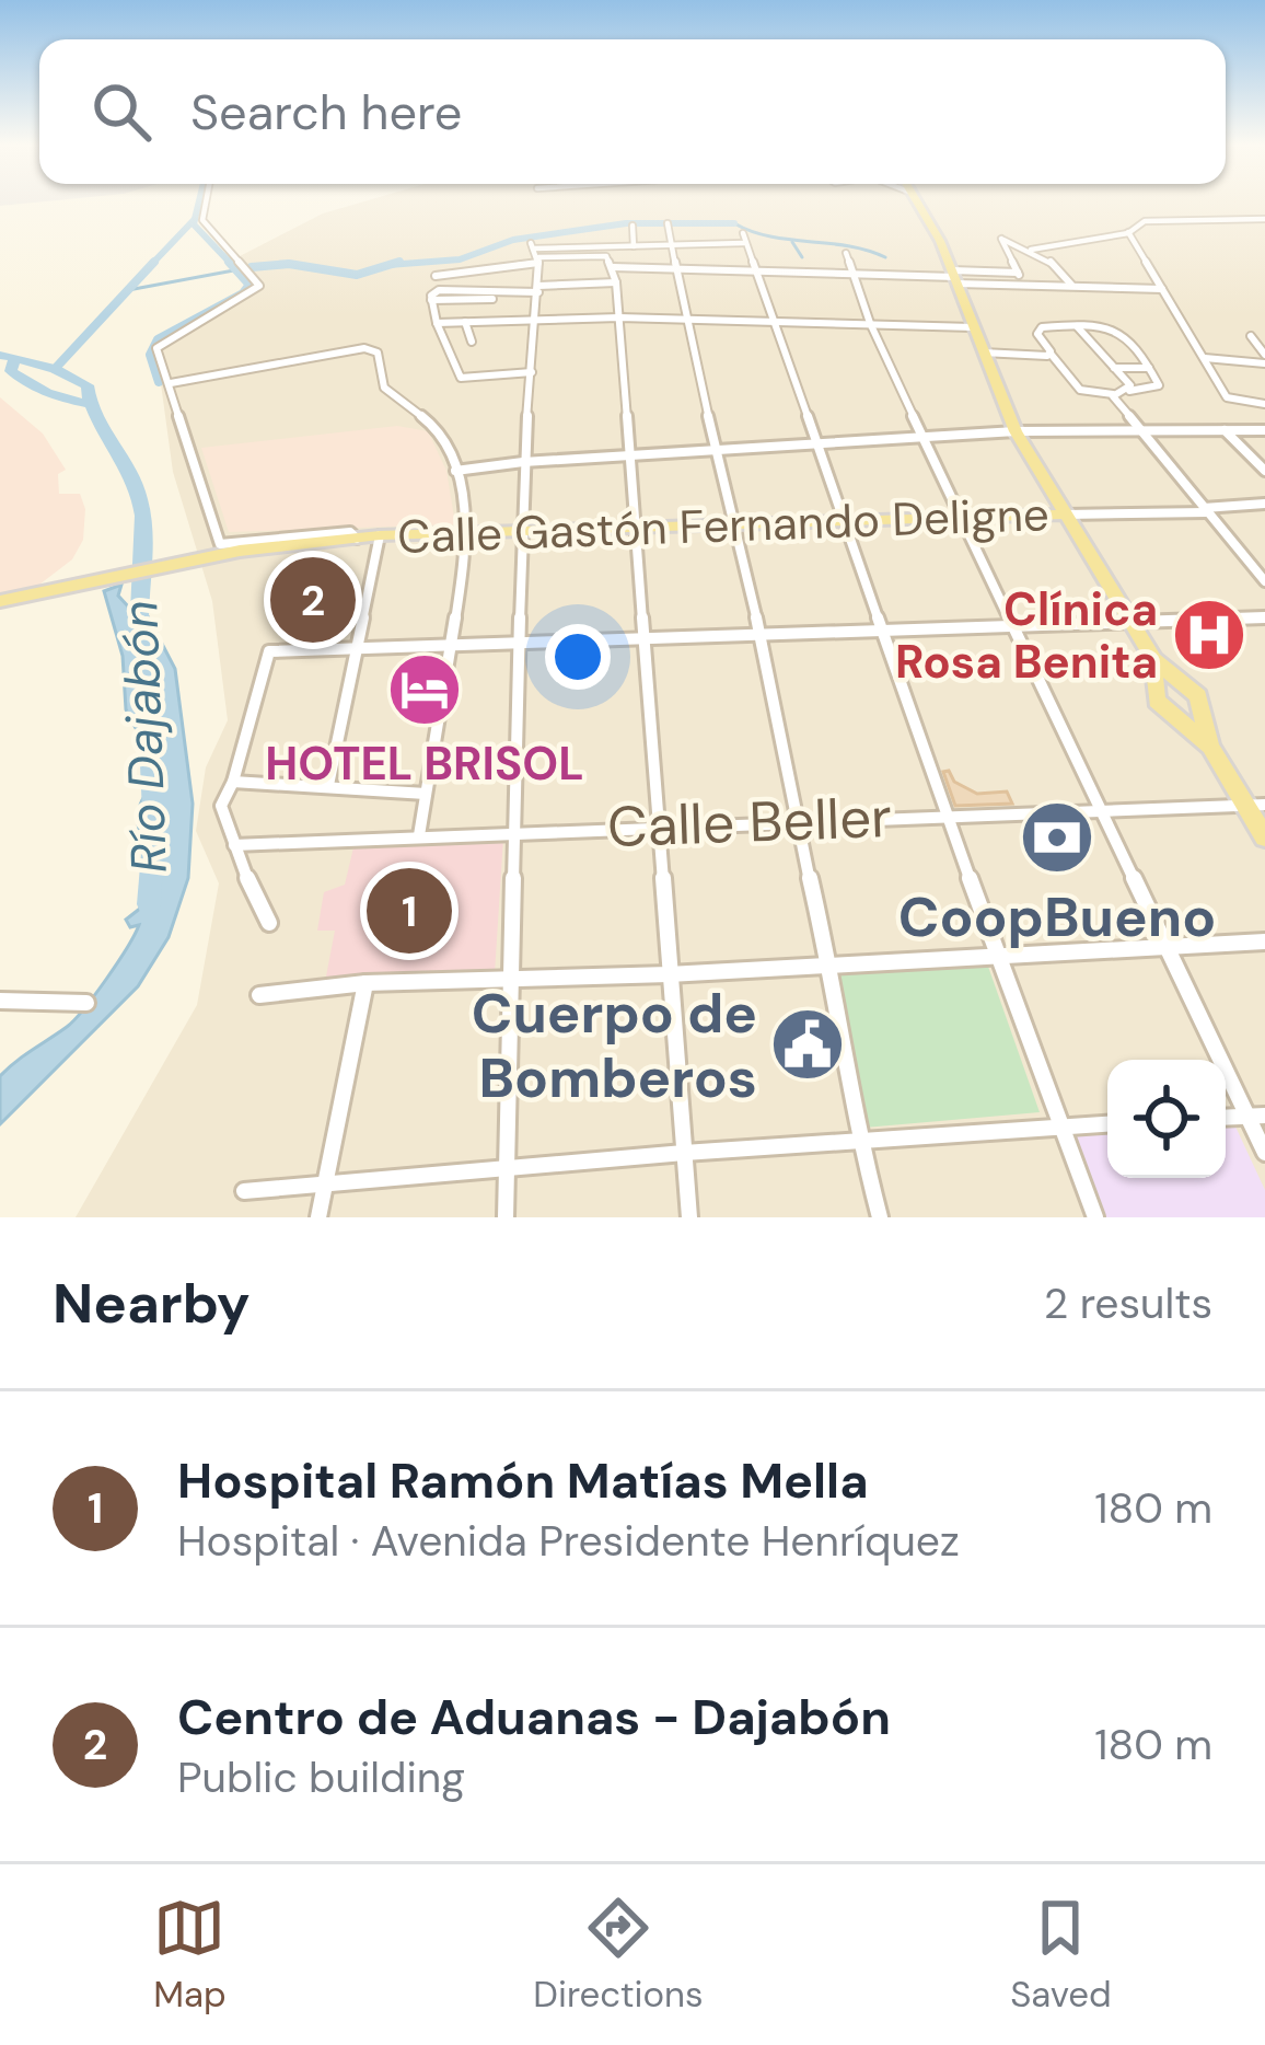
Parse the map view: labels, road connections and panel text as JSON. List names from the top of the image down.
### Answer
{
  "streets": {
    "main road": ["Calle Gastón Fernando Deligne"],
    "street": ["Calle Beller"]
  },
  "water": ["Río Dajabón"],
  "places": {
    "hospital": ["Clínica Rosa Benita"],
    "hotel": ["HOTEL BRISOL"],
    "bank": ["CoopBueno"],
    "public building": ["Cuerpo de Bomberos"]
  },
  "page": {
    "search": "Search here",
    "pins": ["2", "1"],
    "heading": ["Nearby", "2 results"],
    "list": [
      {
        "mark": "1",
        "name": "Hospital Ramón Matías Mella",
        "note": "Hospital · Avenida Presidente Henríquez",
        "value": "180 m"
      },
      {
        "mark": "2",
        "name": "Centro de Aduanas - Dajabón",
        "note": "Public building",
        "value": "180 m"
      }
    ],
    "nav": ["Map", "Directions", "Saved"]
  }
}
